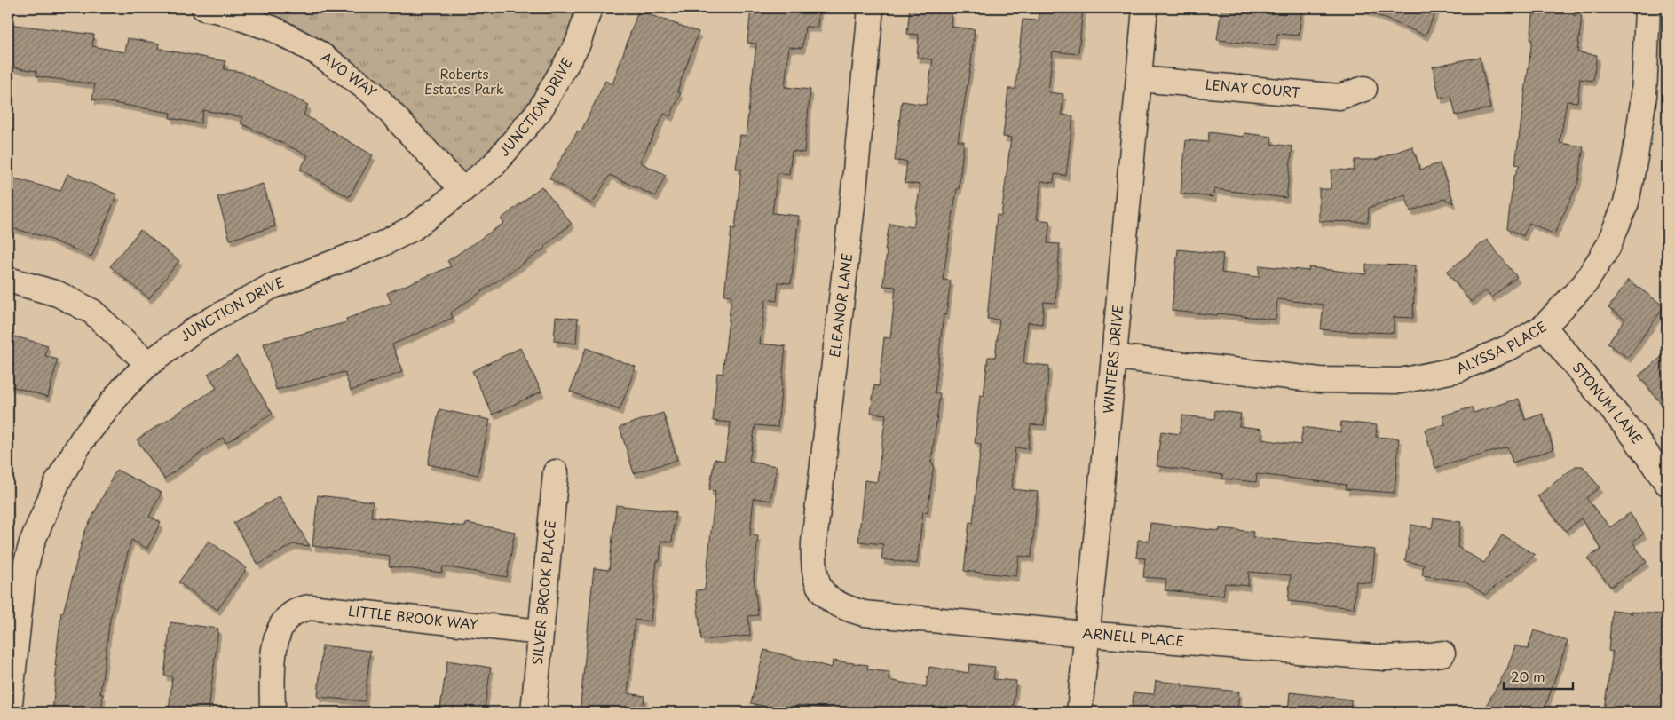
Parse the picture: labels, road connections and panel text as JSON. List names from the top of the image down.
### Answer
{
  "streets": {
    "street": [
      "AVO WAY",
      "LENAY COURT",
      "JUNCTION DRIVE",
      "ELEANOR LANE",
      "ALYSSA PLACE",
      "WINTERS DRIVE",
      "STONUM LANE",
      "SILVER BROOK PLACE",
      "LITTLE BROOK WAY",
      "ARNELL PLACE"
    ]
  },
  "crossings": [
    ["AVO WAY", "JUNCTION DRIVE"],
    ["LENAY COURT", "WINTERS DRIVE"],
    ["ELEANOR LANE", "ARNELL PLACE"],
    ["ALYSSA PLACE", "WINTERS DRIVE"],
    ["ALYSSA PLACE", "STONUM LANE"],
    ["WINTERS DRIVE", "ARNELL PLACE"],
    ["SILVER BROOK PLACE", "LITTLE BROOK WAY"]
  ],
  "parks": ["Roberts Estates Park"],
  "scale_bar": "20 m"
}
